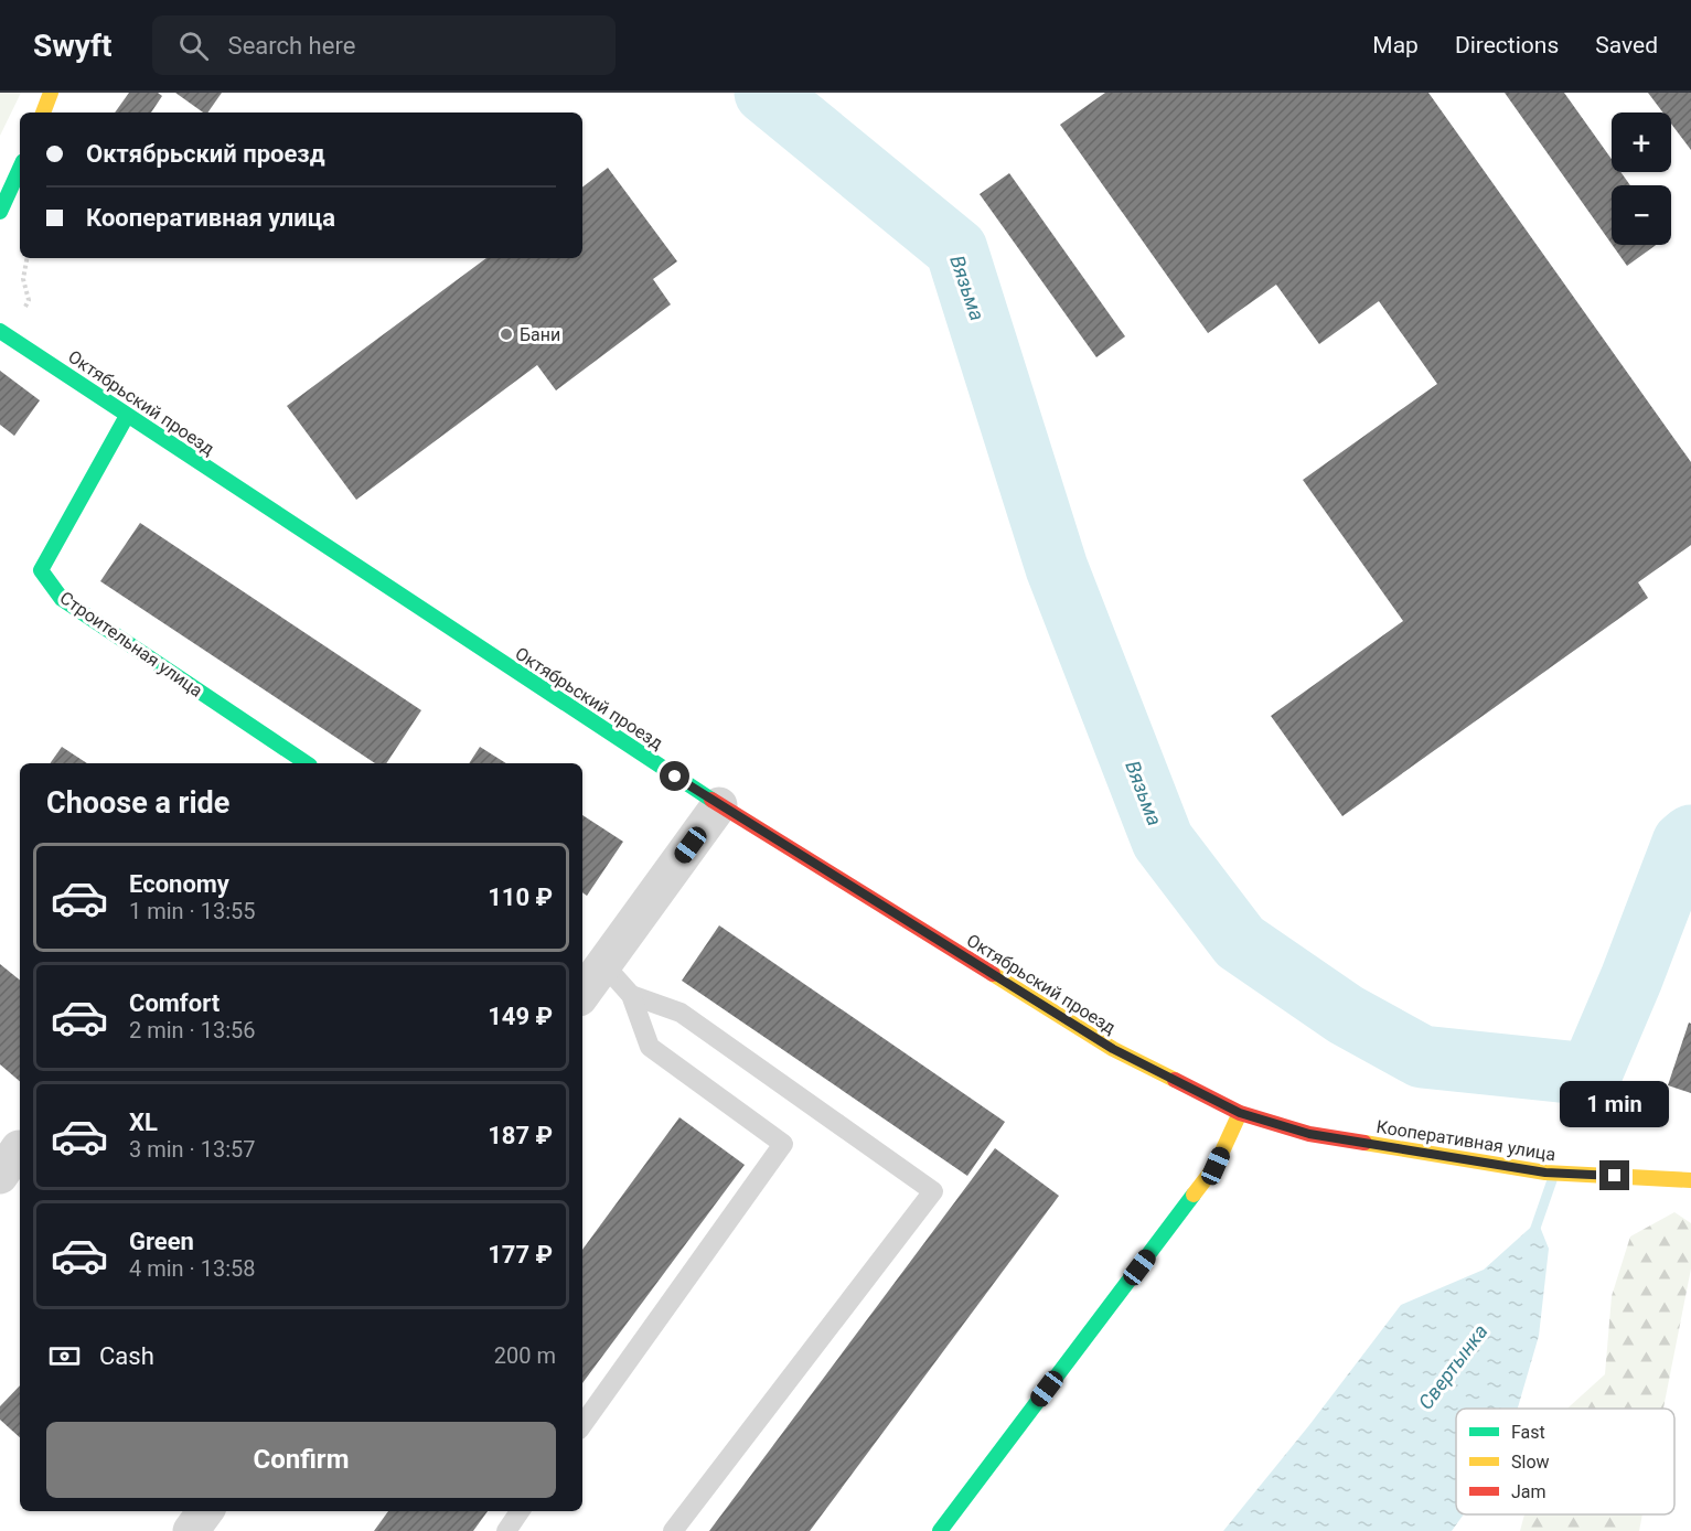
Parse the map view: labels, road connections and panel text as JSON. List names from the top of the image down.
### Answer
{
  "streets": {
    "street": ["Октябрьский проезд", "Строительная улица", "Кооперативная улица"]
  },
  "crossings": [
    ["Октябрьский проезд", "Строительная улица"],
    ["Октябрьский проезд", "Кооперативная улица"]
  ],
  "water": ["Вязьма", "Свертынка"],
  "places": ["Бани"],
  "legend": ["Fast", "Slow", "Jam"],
  "page": {
    "header": "Swyft",
    "search": "Search here",
    "nav": ["Map", "Directions", "Saved"],
    "map_buttons": ["+", "−"],
    "banner": ["Октябрьский проезд", "Кооперативная улица"],
    "heading": "Choose a ride",
    "list": [
      {
        "name": "Economy",
        "note": "1 min · 13:55",
        "value": "110 ₽"
      },
      {
        "name": "Comfort",
        "note": "2 min · 13:56",
        "value": "149 ₽"
      },
      {
        "name": "XL",
        "note": "3 min · 13:57",
        "value": "187 ₽"
      },
      {
        "name": "Green",
        "note": "4 min · 13:58",
        "value": "177 ₽"
      }
    ],
    "bubble": "1 min",
    "pay": ["Cash", "200 m"],
    "buttons": "Confirm"
  }
}
